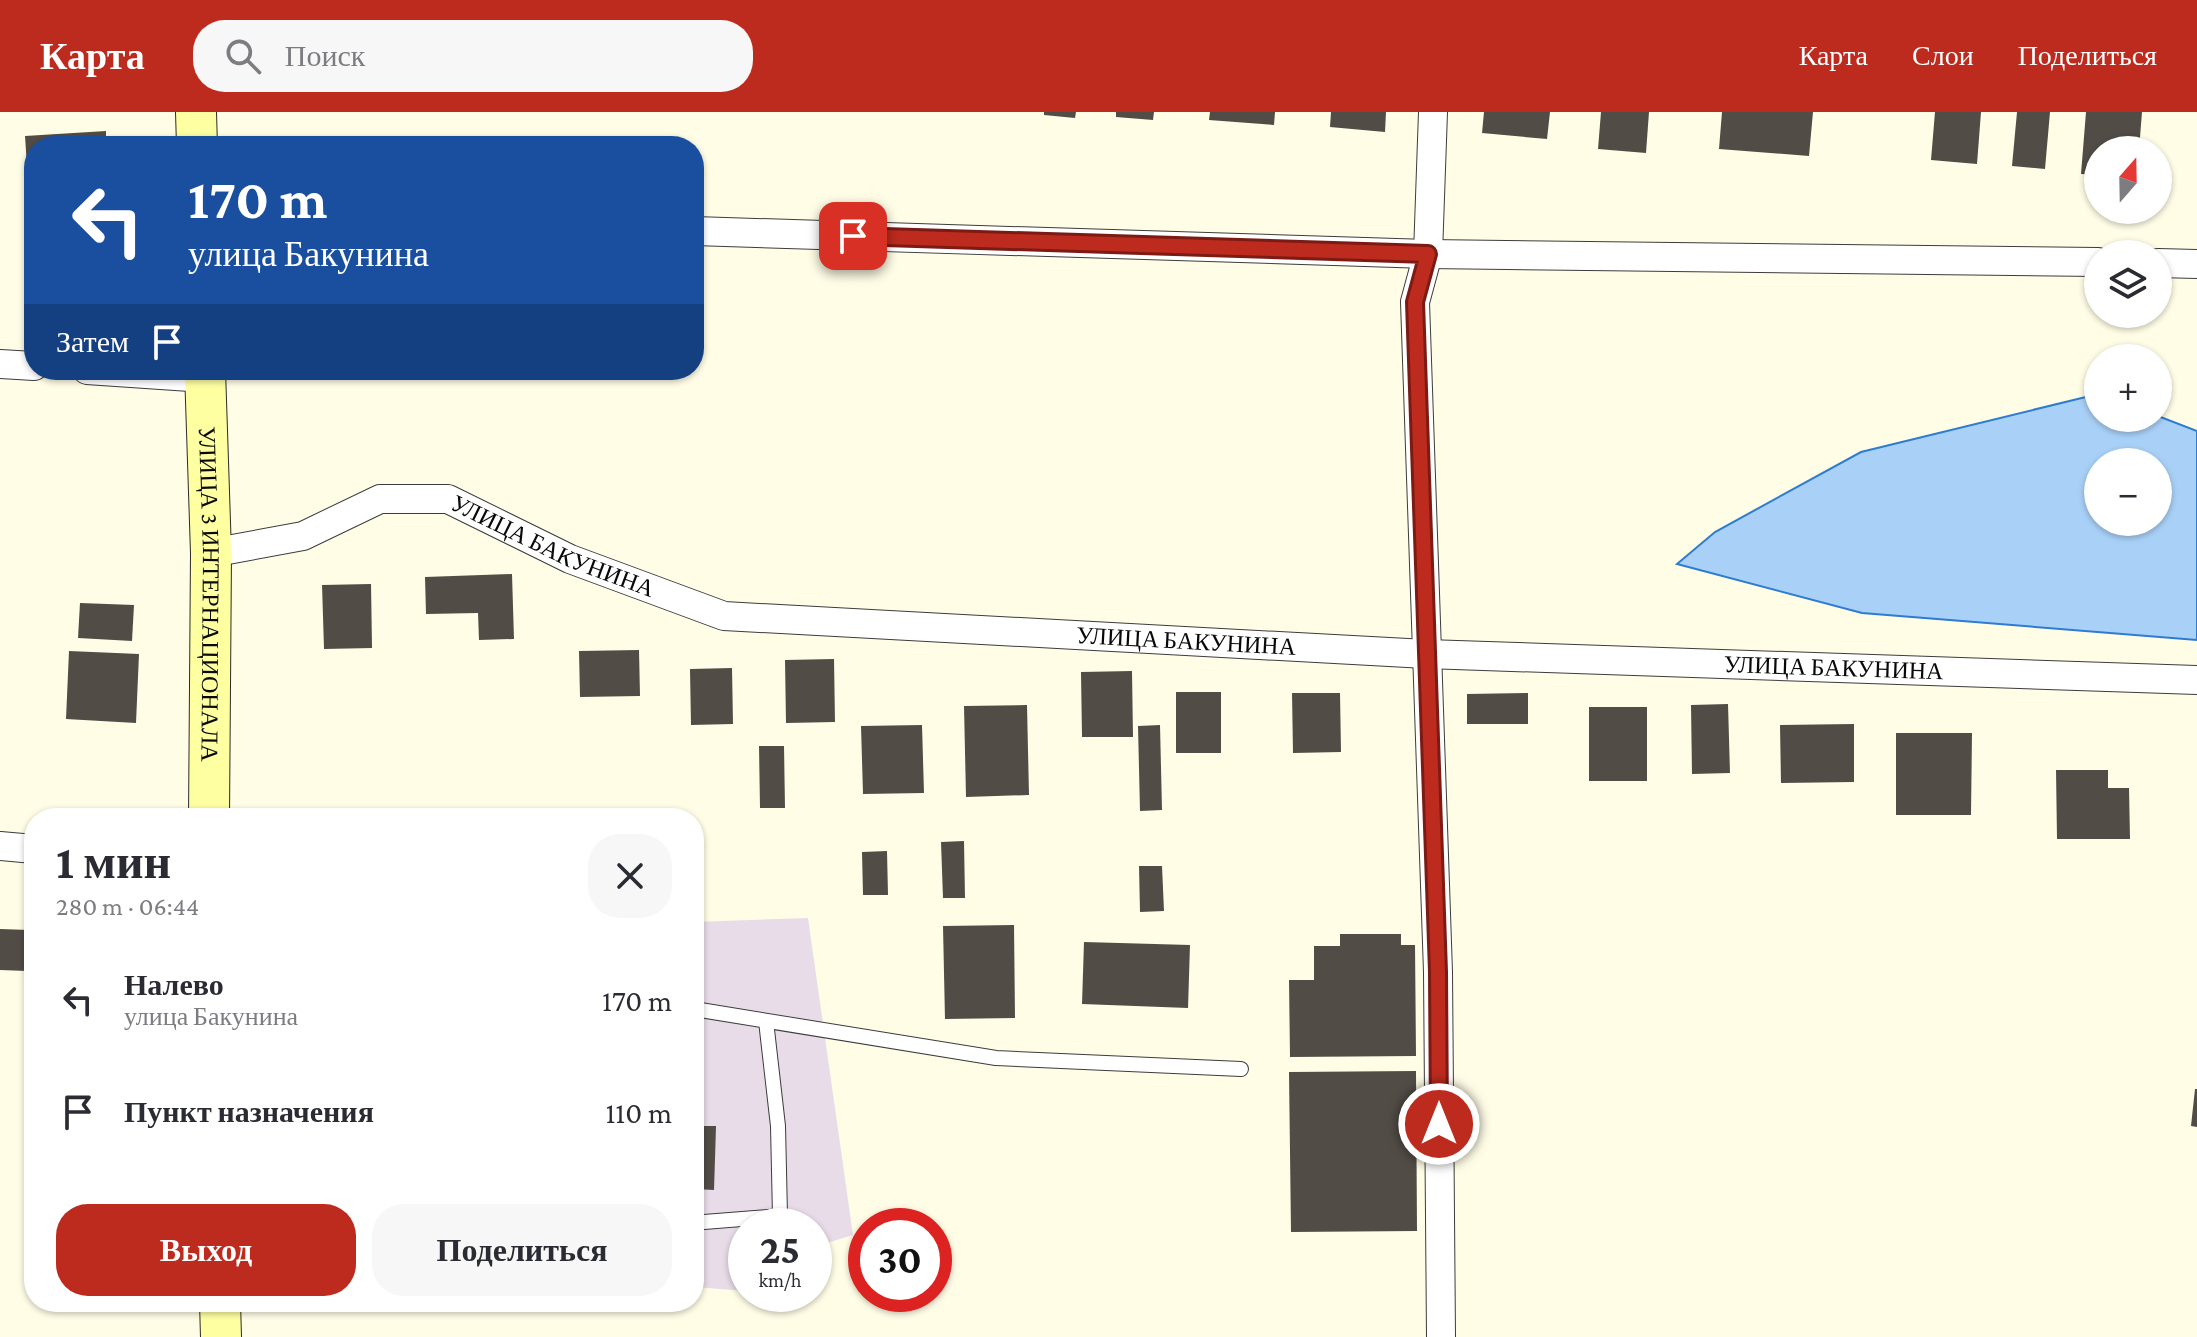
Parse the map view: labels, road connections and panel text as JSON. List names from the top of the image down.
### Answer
{
  "streets": {
    "street": ["УЛИЦА БАКУНИНА", "УЛИЦА 3 ИНТЕРНАЦИОНАЛА"]
  },
  "crossings": [
    ["УЛИЦА БАКУНИНА", "УЛИЦА 3 ИНТЕРНАЦИОНАЛА"]
  ],
  "north": "top",
  "page": {
    "header": "Карта",
    "search": "Поиск",
    "nav": ["Карта", "Слои", "Поделиться"],
    "map_buttons": ["+", "−"],
    "turn": ["170 m", "улица Бакунина"],
    "then": "Затем",
    "heading": ["1 мин", "280 m · 06:44"],
    "list": [
      {
        "name": "Налево",
        "note": "улица Бакунина",
        "value": "170 m"
      },
      {
        "name": "Пункт назначения",
        "value": "110 m"
      }
    ],
    "buttons": ["Выход", "Поделиться"],
    "speed": "25 km/h",
    "limit": "30"
  }
}
